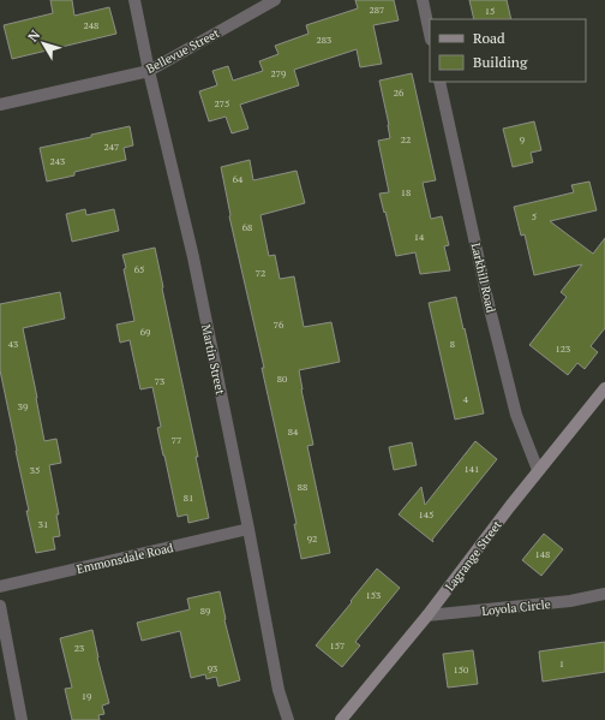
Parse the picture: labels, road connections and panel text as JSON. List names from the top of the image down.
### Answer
{
  "streets": {
    "main road": ["Lagrange Street"],
    "street": [
      "Bellevue Street",
      "Larkhill Road",
      "Martin Street",
      "Emmonsdale Road",
      "Loyola Circle"
    ]
  },
  "crossings": [
    ["Bellevue Street", "Martin Street"],
    ["Larkhill Road", "Lagrange Street"],
    ["Martin Street", "Emmonsdale Road"],
    ["Lagrange Street", "Loyola Circle"]
  ],
  "house_numbers": [
    "287",
    "15",
    "248",
    "283",
    "279",
    "26",
    "275",
    "22",
    "9",
    "247",
    "243",
    "64",
    "18",
    "5",
    "68",
    "14",
    "65",
    "72",
    "76",
    "69",
    "43",
    "8",
    "123",
    "80",
    "73",
    "4",
    "39",
    "84",
    "77",
    "141",
    "35",
    "88",
    "81",
    "145",
    "31",
    "92",
    "148",
    "153",
    "89",
    "157",
    "23",
    "1",
    "93",
    "150",
    "19"
  ],
  "legend": ["Road", "Building"],
  "north": "top left"
}
